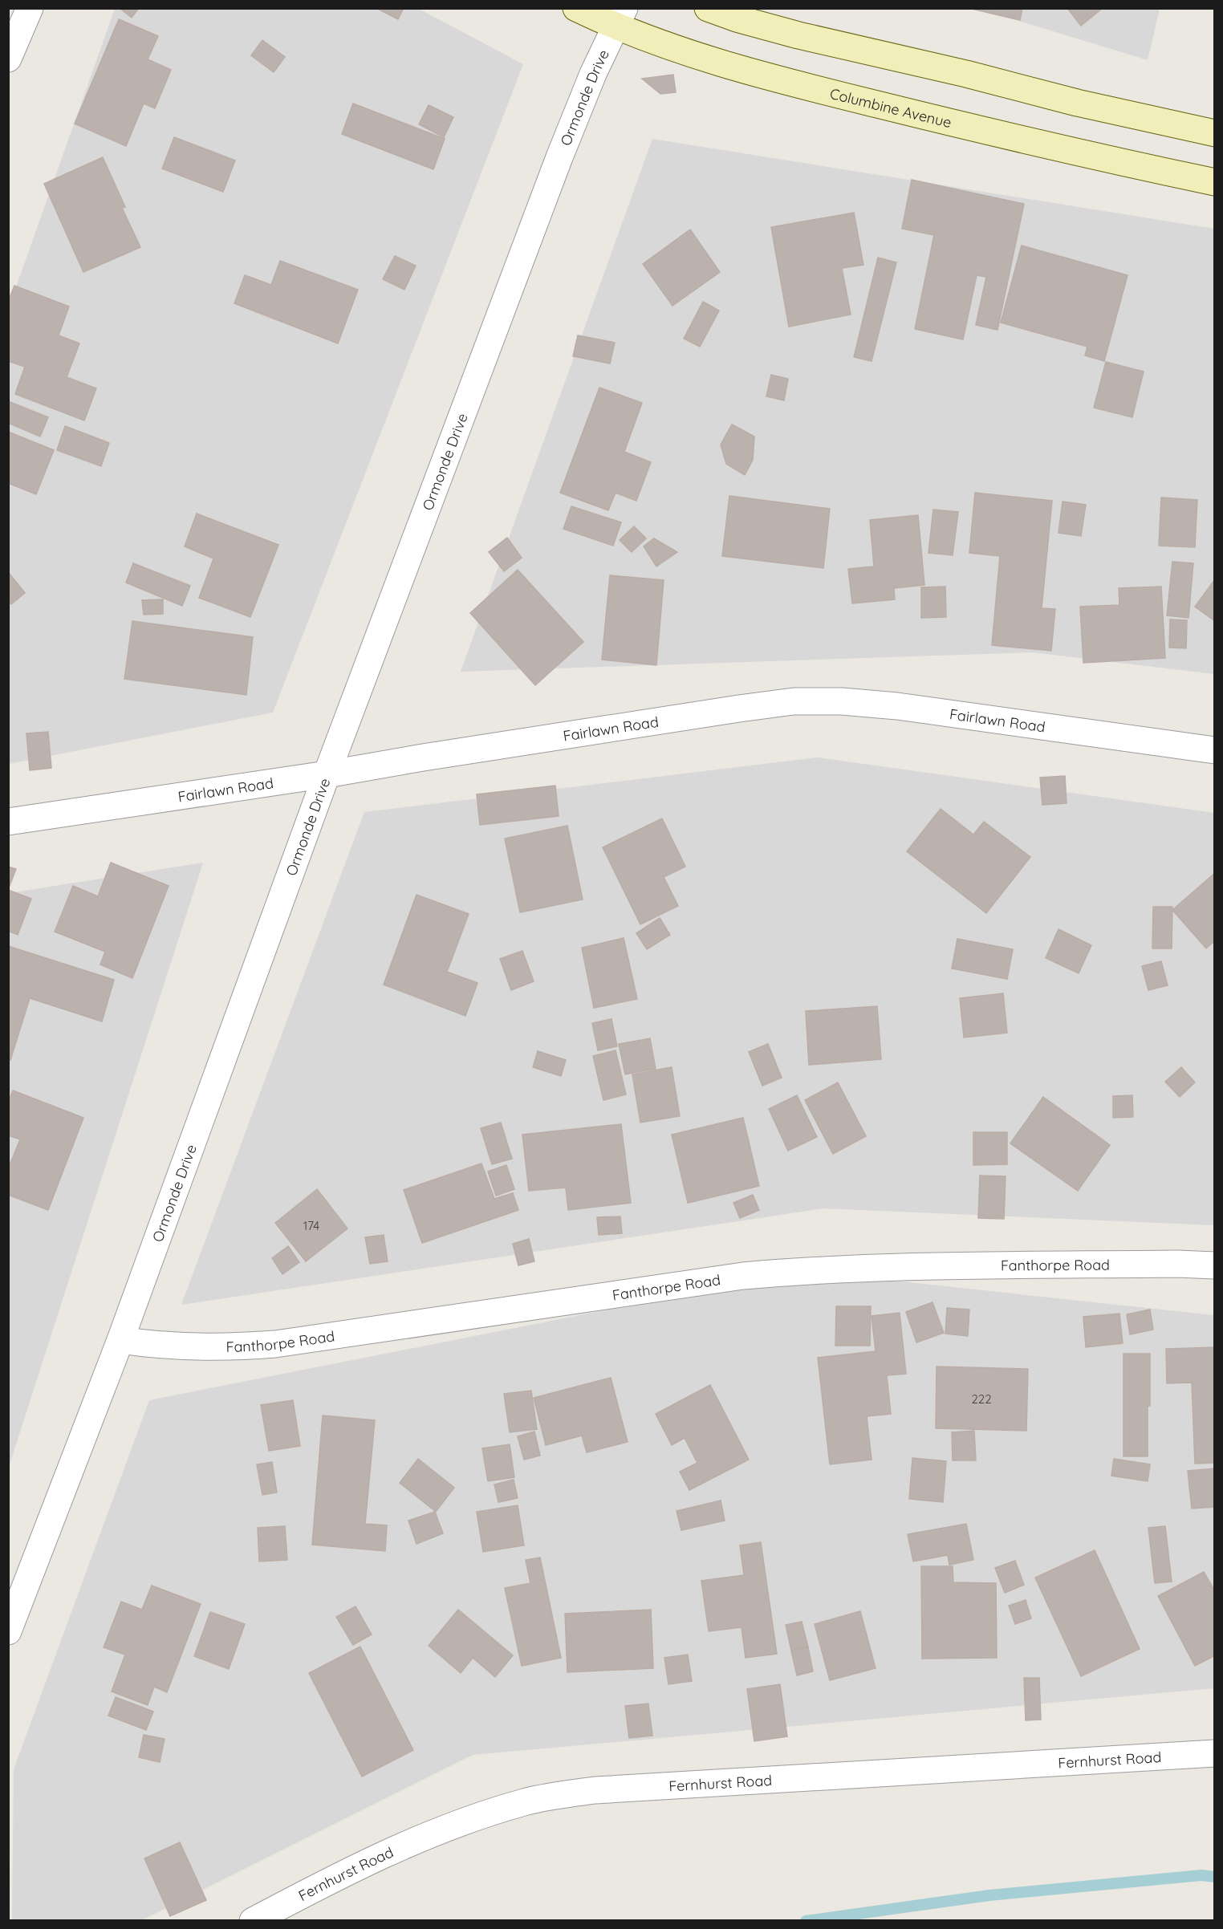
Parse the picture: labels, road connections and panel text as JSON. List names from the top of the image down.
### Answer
{
  "streets": {
    "main road": ["Columbine Avenue"],
    "street": [
      "Ormonde Drive",
      "Fairlawn Road",
      "Fanthorpe Road",
      "Fernhurst Road"
    ]
  },
  "crossings": [
    ["Ormonde Drive", "Columbine Avenue"],
    ["Ormonde Drive", "Fairlawn Road"],
    ["Ormonde Drive", "Fanthorpe Road"]
  ],
  "house_numbers": ["174", "222"]
}
